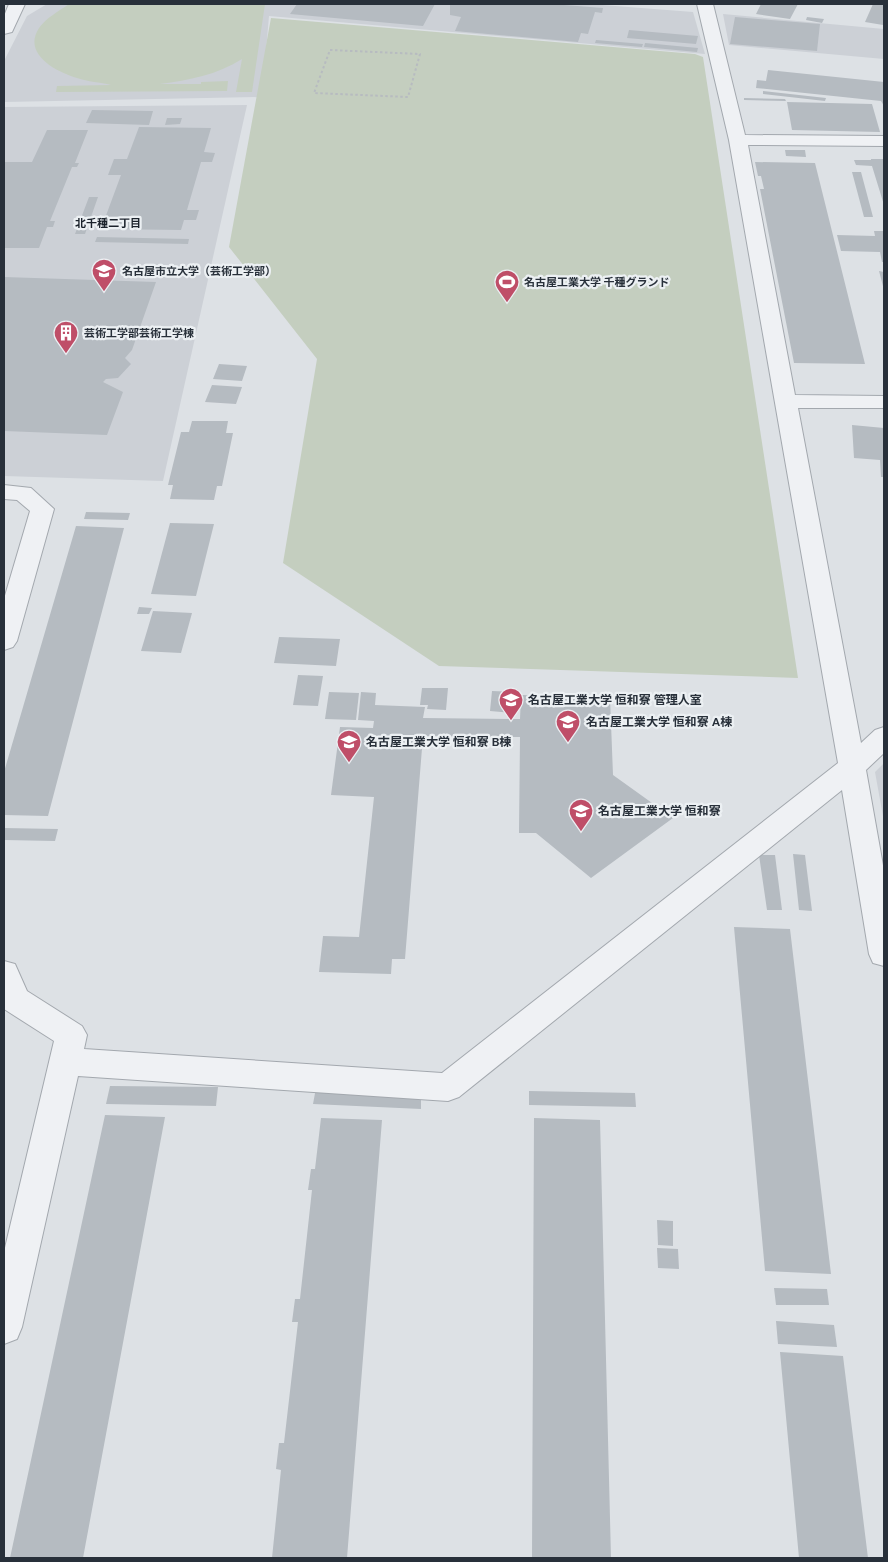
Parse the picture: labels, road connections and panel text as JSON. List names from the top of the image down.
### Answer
{
  "districts": ["北千種二丁目"],
  "places": {
    "school or university": [
      "名古屋市立大学（芸術工学部）",
      "名古屋工業大学 恒和寮 管理人室",
      "名古屋工業大学 恒和寮 A棟",
      "名古屋工業大学 恒和寮 B棟",
      "名古屋工業大学 恒和寮"
    ],
    "sports": ["名古屋工業大学 千種グランド"],
    "building": ["芸術工学部芸術工学棟"]
  }
}
